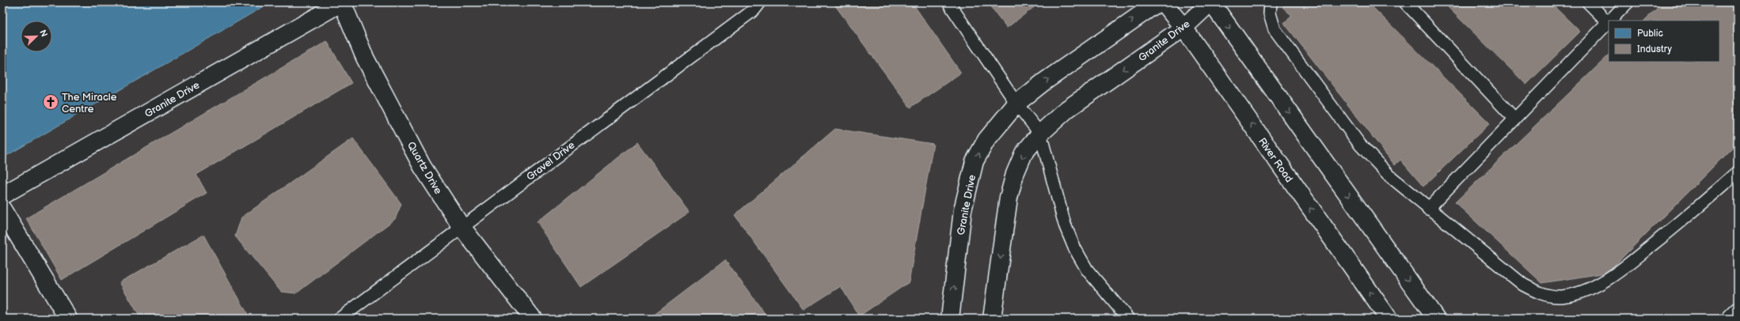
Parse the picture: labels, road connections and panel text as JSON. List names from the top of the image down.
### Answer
{
  "streets": {
    "street": ["Granite Drive", "River Road", "Quartz Drive"],
    "lane": ["Gravel Drive"]
  },
  "crossings": [
    ["Granite Drive", "River Road"],
    ["Granite Drive", "Quartz Drive"],
    ["Gravel Drive", "Quartz Drive"]
  ],
  "places": {
    "church": ["The Miracle Centre"]
  },
  "legend": ["Public", "Industry"],
  "north": "top right"
}
